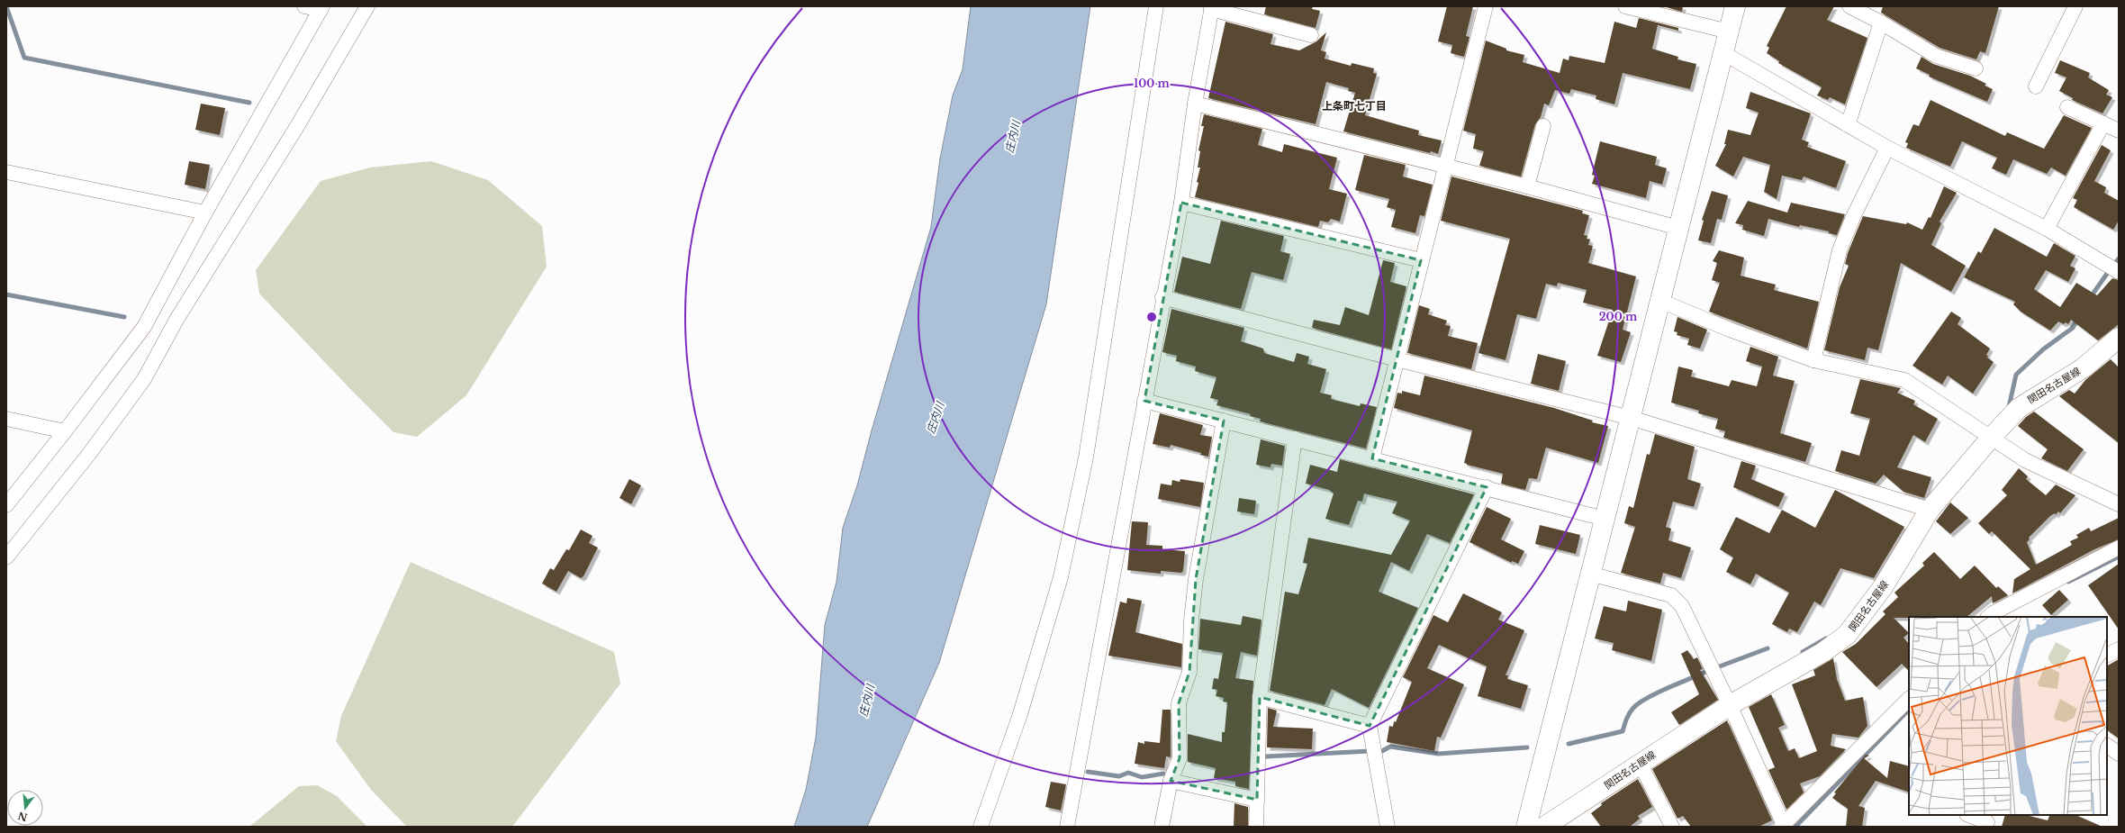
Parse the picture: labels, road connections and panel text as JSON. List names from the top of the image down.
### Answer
{
  "streets": {
    "street": ["関田名古屋線"]
  },
  "districts": ["上条町七丁目"],
  "water": ["庄内川"],
  "north": "bottom",
  "rings": ["100 m", "200 m"]
}
